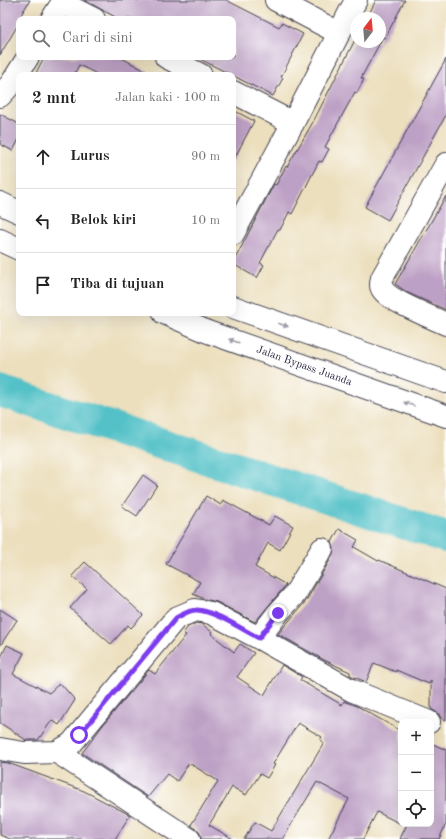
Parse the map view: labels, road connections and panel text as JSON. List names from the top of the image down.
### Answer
{
  "streets": {
    "street": ["Jalan Bypass Juanda"]
  },
  "north": "top",
  "page": {
    "search": "Cari di sini",
    "heading": ["2 mnt", "Jalan kaki · 100 m"],
    "list": [
      ["Lurus", "90 m"],
      ["Belok kiri", "10 m"],
      "Tiba di tujuan"
    ],
    "map_buttons": ["+", "−"]
  }
}
